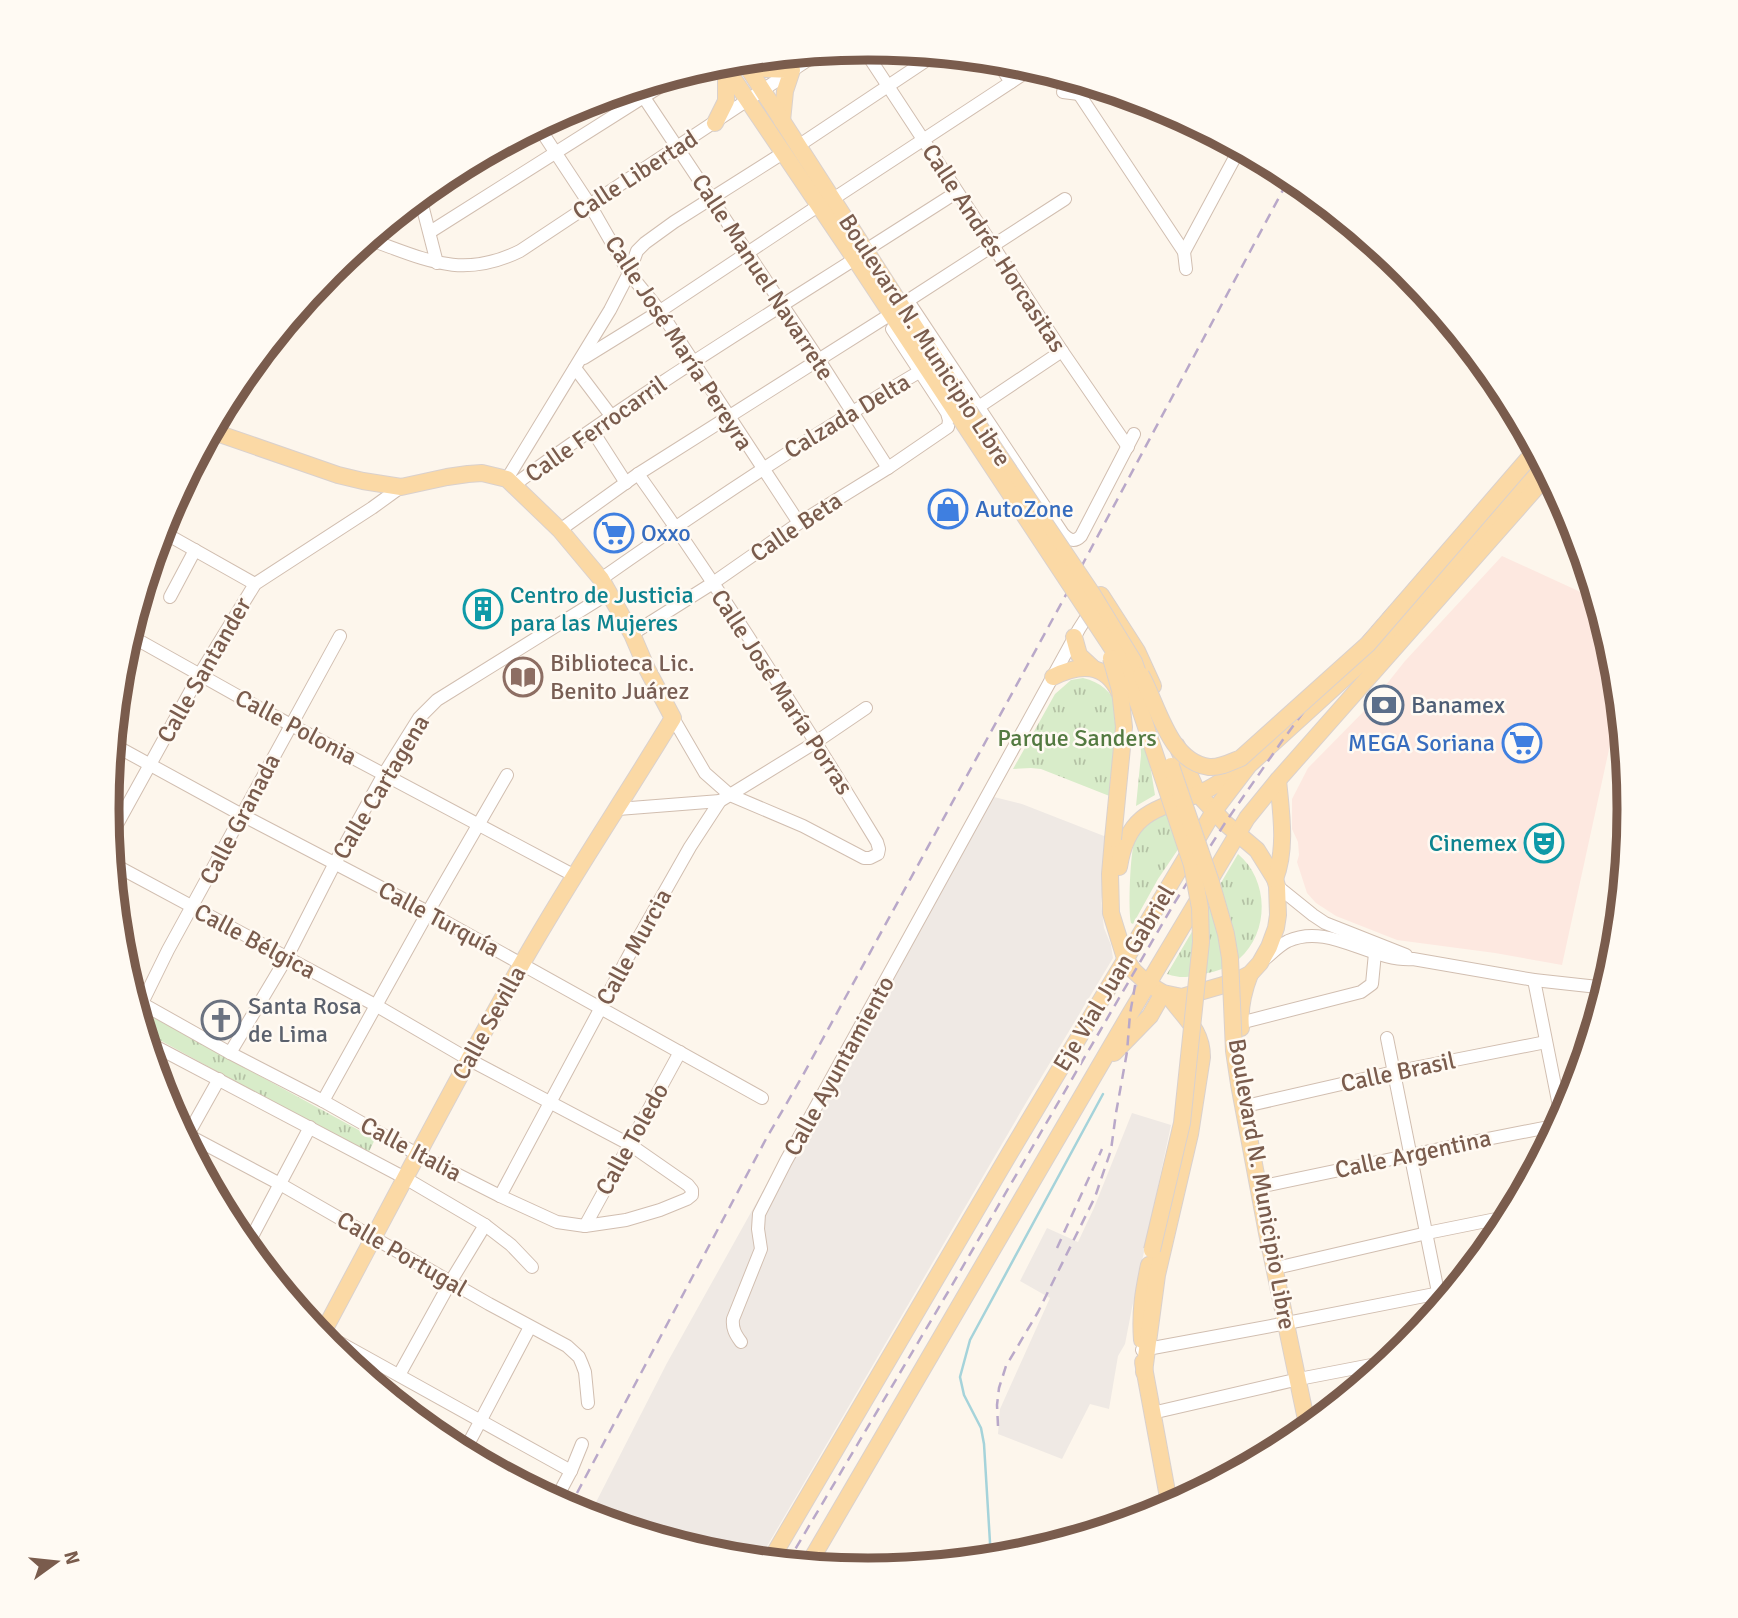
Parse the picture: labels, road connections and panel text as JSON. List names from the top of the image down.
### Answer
{
  "streets": {
    "main road": ["Boulevard N. Municipio Libre", "Eje Vial Juan Gabriel", "Calle Sevilla"],
    "street": [
      "Calle Libertad",
      "Calle Andrés Horcasitas",
      "Calle Manuel Navarrete",
      "Calle José María Pereyra",
      "Calzada Delta",
      "Calle Ferrocarril",
      "Calle Beta",
      "Calle Santander",
      "Calle José María Porras",
      "Calle Polonia",
      "Calle Cartagena",
      "Calle Granada",
      "Calle Turquía",
      "Calle Bélgica",
      "Calle Murcia",
      "Calle Ayuntamiento",
      "Calle Brasil",
      "Calle Toledo",
      "Calle Italia",
      "Calle Argentina",
      "Calle Portugal"
    ]
  },
  "crossings": [
    ["Calle Libertad", "Calle Manuel Navarrete"],
    ["Calle Libertad", "Boulevard N. Municipio Libre"],
    ["Calle Libertad", "Calle José María Pereyra"],
    ["Calle Andrés Horcasitas", "Calle Ferrocarril"],
    ["Calle Andrés Horcasitas", "Calle Beta"],
    ["Calle Manuel Navarrete", "Calzada Delta"],
    ["Calle Manuel Navarrete", "Calle Ferrocarril"],
    ["Calle Manuel Navarrete", "Calle Beta"],
    ["Boulevard N. Municipio Libre", "Calle Ferrocarril"],
    ["Boulevard N. Municipio Libre", "Calle Beta"],
    ["Calle José María Pereyra", "Calzada Delta"],
    ["Calle José María Pereyra", "Calle Ferrocarril"],
    ["Calle José María Pereyra", "Calle Beta"],
    ["Calzada Delta", "Calle José María Porras"],
    ["Calzada Delta", "Calle Cartagena"],
    ["Calle Beta", "Calle José María Porras"],
    ["Calle Santander", "Calle Polonia"],
    ["Calle Santander", "Calle Turquía"],
    ["Calle José María Porras", "Calle Murcia"],
    ["Calle Polonia", "Calle Cartagena"],
    ["Calle Polonia", "Calle Granada"],
    ["Calle Polonia", "Calle Sevilla"],
    ["Calle Cartagena", "Calle Turquía"],
    ["Calle Cartagena", "Calle Bélgica"],
    ["Calle Cartagena", "Calle Italia"],
    ["Calle Granada", "Calle Turquía"],
    ["Calle Granada", "Calle Bélgica"],
    ["Calle Turquía", "Calle Murcia"],
    ["Calle Turquía", "Calle Sevilla"],
    ["Calle Turquía", "Calle Toledo"],
    ["Calle Bélgica", "Calle Murcia"],
    ["Calle Bélgica", "Calle Sevilla"],
    ["Calle Bélgica", "Calle Toledo"],
    ["Calle Bélgica", "Calle Italia"],
    ["Calle Murcia", "Calle Italia"],
    ["Calle Sevilla", "Calle Italia"],
    ["Calle Sevilla", "Calle Portugal"],
    ["Calle Toledo", "Calle Italia"]
  ],
  "parks": ["Parque Sanders"],
  "places": {
    "shop": ["AutoZone"],
    "supermarket": ["Oxxo", "MEGA Soriana"],
    "building": ["Centro de Justicia para las Mujeres"],
    "library": ["Biblioteca Lic. Benito Juárez"],
    "bank": ["Banamex"],
    "theatre": ["Cinemex"],
    "church": ["Santa Rosa de Lima"]
  },
  "north": "right"
}
